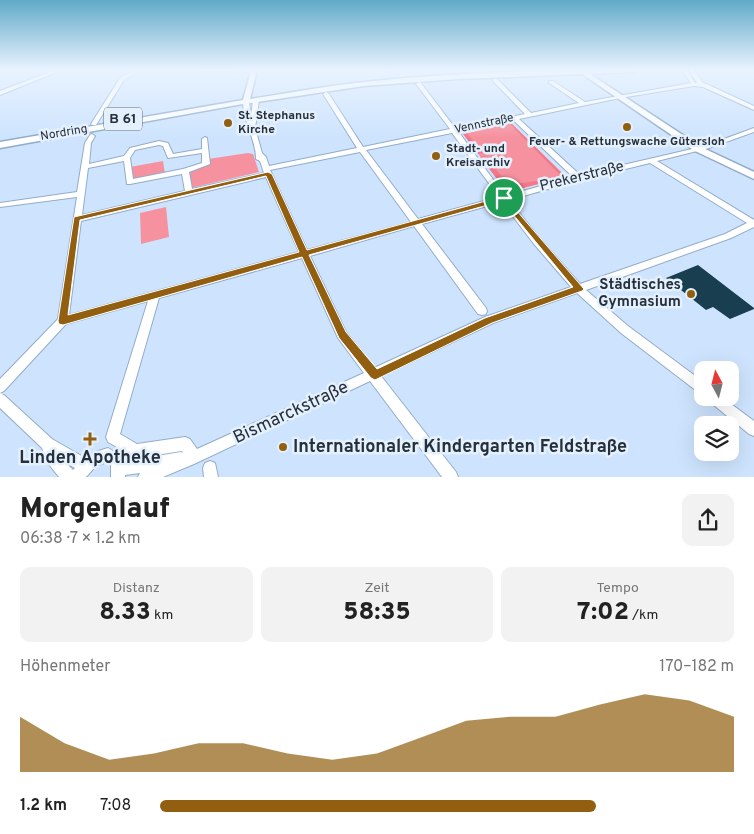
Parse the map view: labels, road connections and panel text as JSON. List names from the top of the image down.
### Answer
{
  "streets": {
    "main road": ["B 61", "Nordring"],
    "street": ["Vennstraße", "Prekerstraße", "Bismarckstraße"]
  },
  "places": {
    "other": [
      "St. Stephanus Kirche",
      "Feuer- & Rettungswache Gütersloh",
      "Stadt- und Kreisarchiv",
      "Städtisches Gymnasium",
      "Internationaler Kindergarten Feldstraße"
    ],
    "health": ["Linden Apotheke"]
  },
  "north": "top",
  "page": {
    "heading": ["Morgenlauf", "06:38 · 7 × 1.2 km"],
    "stats": [
      ["Distanz", "8.33 km"],
      ["Zeit", "58:35"],
      ["Tempo", "7:02 /km"]
    ],
    "chart": ["Höhenmeter", "170–182 m"],
    "list": [
      {
        "name": "1.2 km",
        "note": "7:08"
      }
    ]
  }
}
